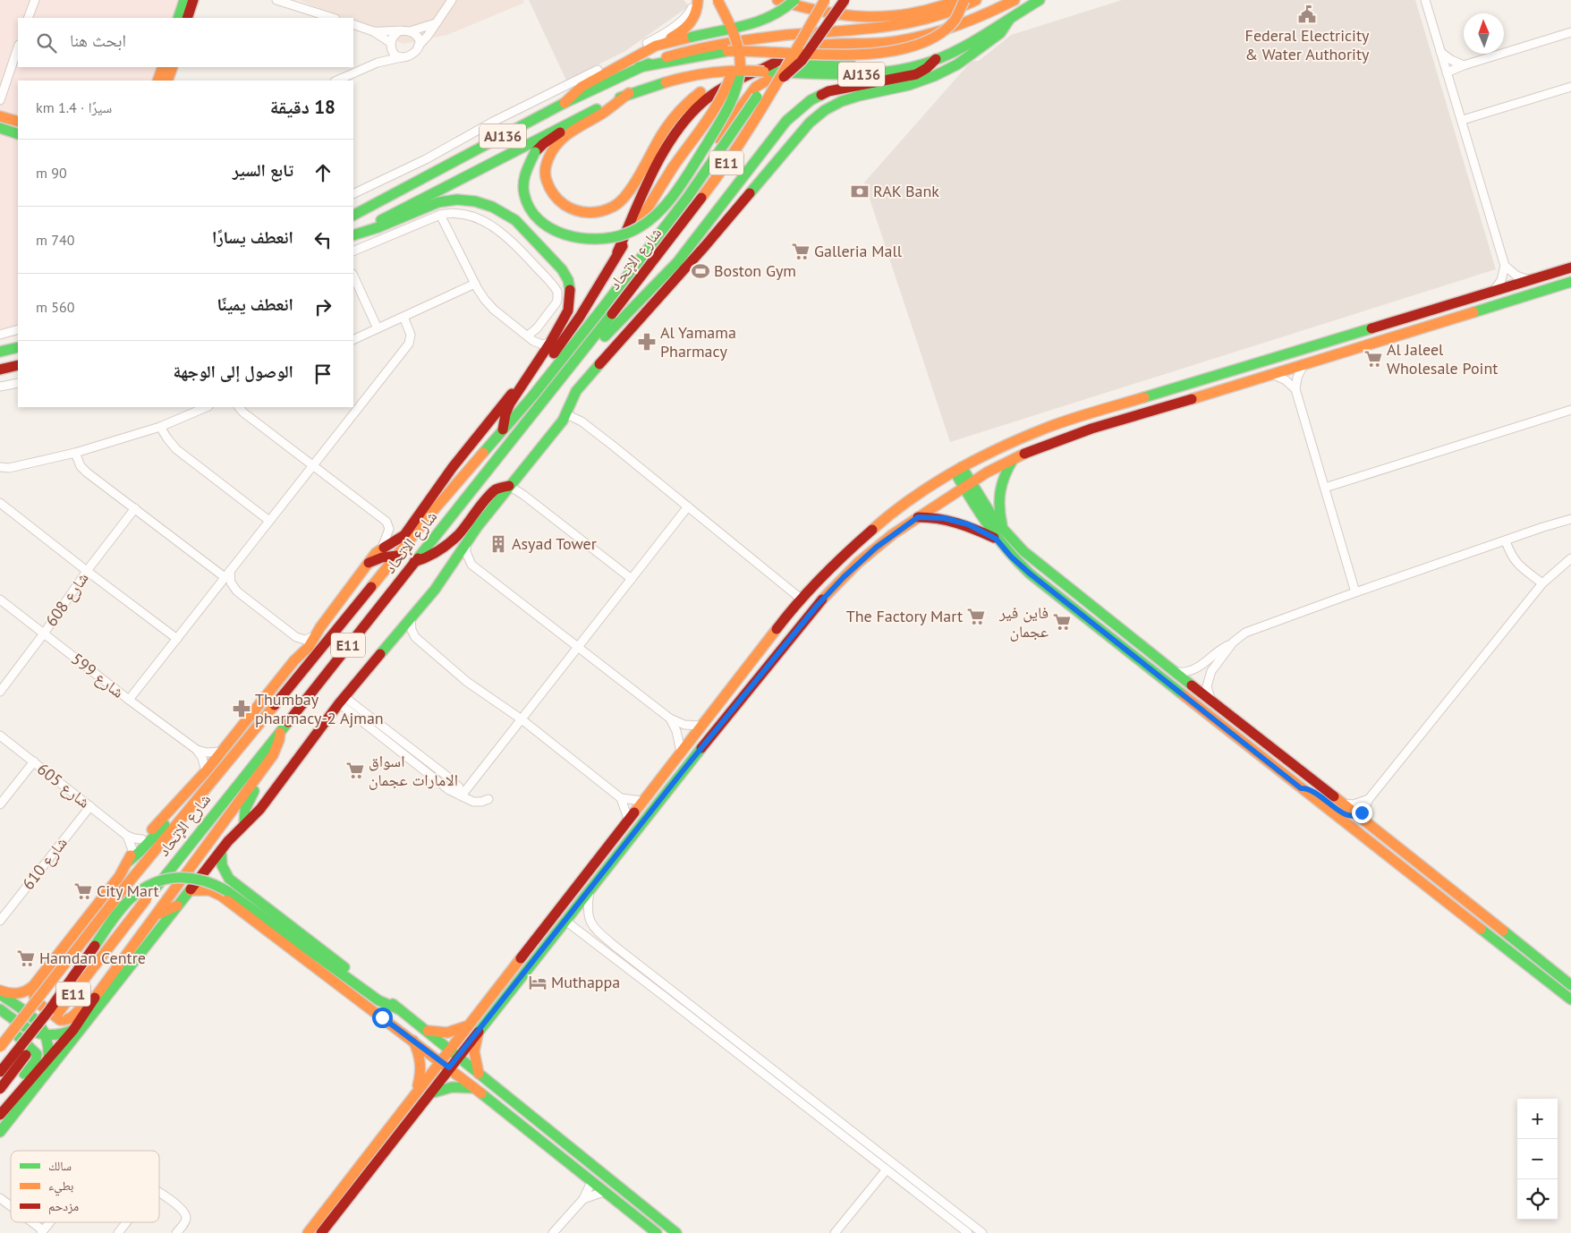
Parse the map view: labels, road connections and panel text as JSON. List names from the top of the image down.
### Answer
{
  "streets": {
    "main road": ["AJ136", "E11", "شارع الإتحاد"],
    "street": [
      "شارع 608",
      "شارع 599",
      "شارع 605",
      "شارع 610"
    ]
  },
  "crossings": [
    ["AJ136", "شارع الإتحاد"],
    ["شارع 608", "شارع 599"],
    ["شارع 605", "شارع 610"]
  ],
  "places": {
    "public building": ["Federal Electricity & Water Authority"],
    "bank": ["RAK Bank"],
    "supermarket": [
      "Galleria Mall",
      "Al Jaleel Wholesale Point",
      "The Factory Mart",
      "فاين فير عجمان",
      "اسواق الامارات عجمان",
      "City Mart",
      "Hamdan Centre"
    ],
    "sports": ["Boston Gym"],
    "pharmacy": ["Al Yamama Pharmacy", "Thumbay pharmacy-2 Ajman"],
    "building": ["Asyad Tower"],
    "hotel": ["Muthappa"]
  },
  "legend": ["سالك", "بطيء", "مزدحم"],
  "north": "top",
  "page": {
    "search": "ابحث هنا",
    "heading": ["18 دقيقة", "سيرًا · 1.4 km"],
    "list": [
      ["تابع السير", "90 m"],
      ["انعطف يسارًا", "740 m"],
      ["انعطف يمينًا", "560 m"],
      "الوصول إلى الوجهة"
    ],
    "map_buttons": ["+", "−"]
  }
}
